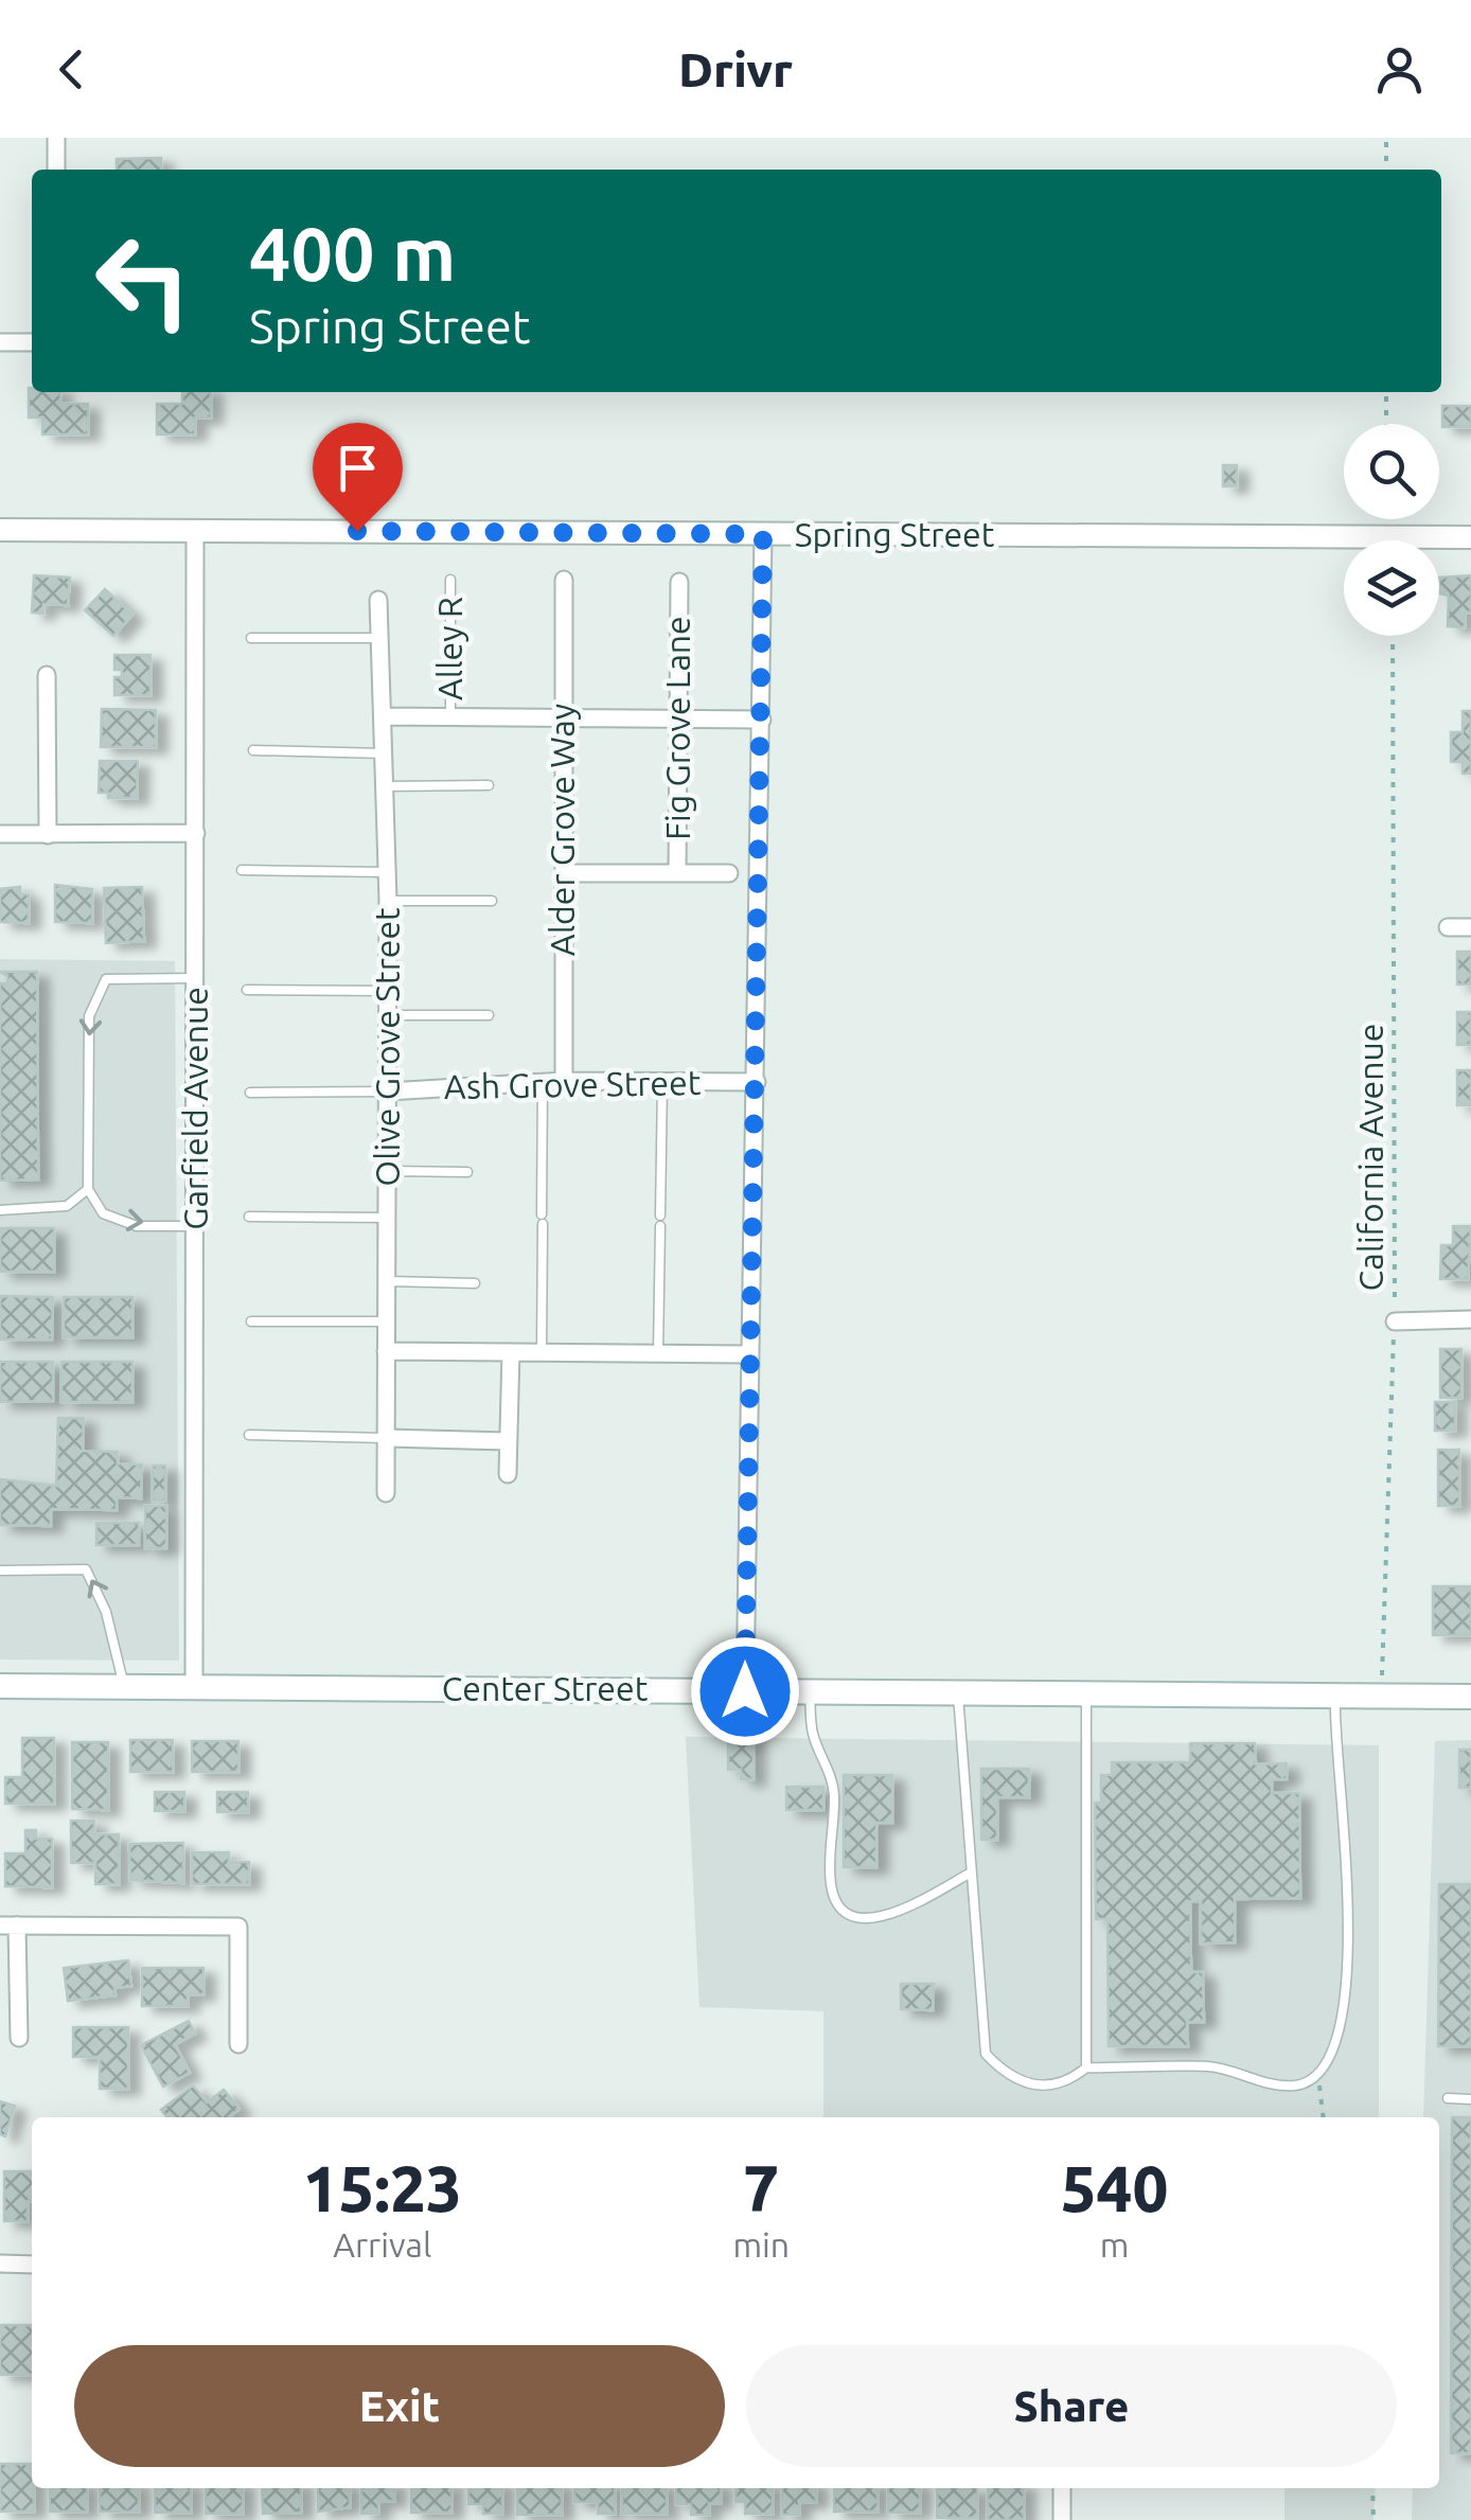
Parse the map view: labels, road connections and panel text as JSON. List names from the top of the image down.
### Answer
{
  "streets": {
    "main road": ["Center Street"],
    "street": [
      "Spring Street",
      "Fig Grove Lane",
      "Alder Grove Way",
      "Olive Grove Street",
      "Ash Grove Street",
      "Garfield Avenue"
    ],
    "lane": ["Alley R"],
    "path": ["California Avenue"]
  },
  "crossings": [
    ["Spring Street", "Garfield Avenue"],
    ["Alder Grove Way", "Ash Grove Street"],
    ["Olive Grove Street", "Ash Grove Street"],
    ["Garfield Avenue", "Center Street"],
    ["California Avenue", "Center Street"]
  ],
  "page": {
    "header": "Drivr",
    "turn": ["400 m", "Spring Street"],
    "eta": [
      "15:23",
      "Arrival",
      "7",
      "min",
      "540",
      "m"
    ],
    "buttons": ["Exit", "Share"]
  }
}
